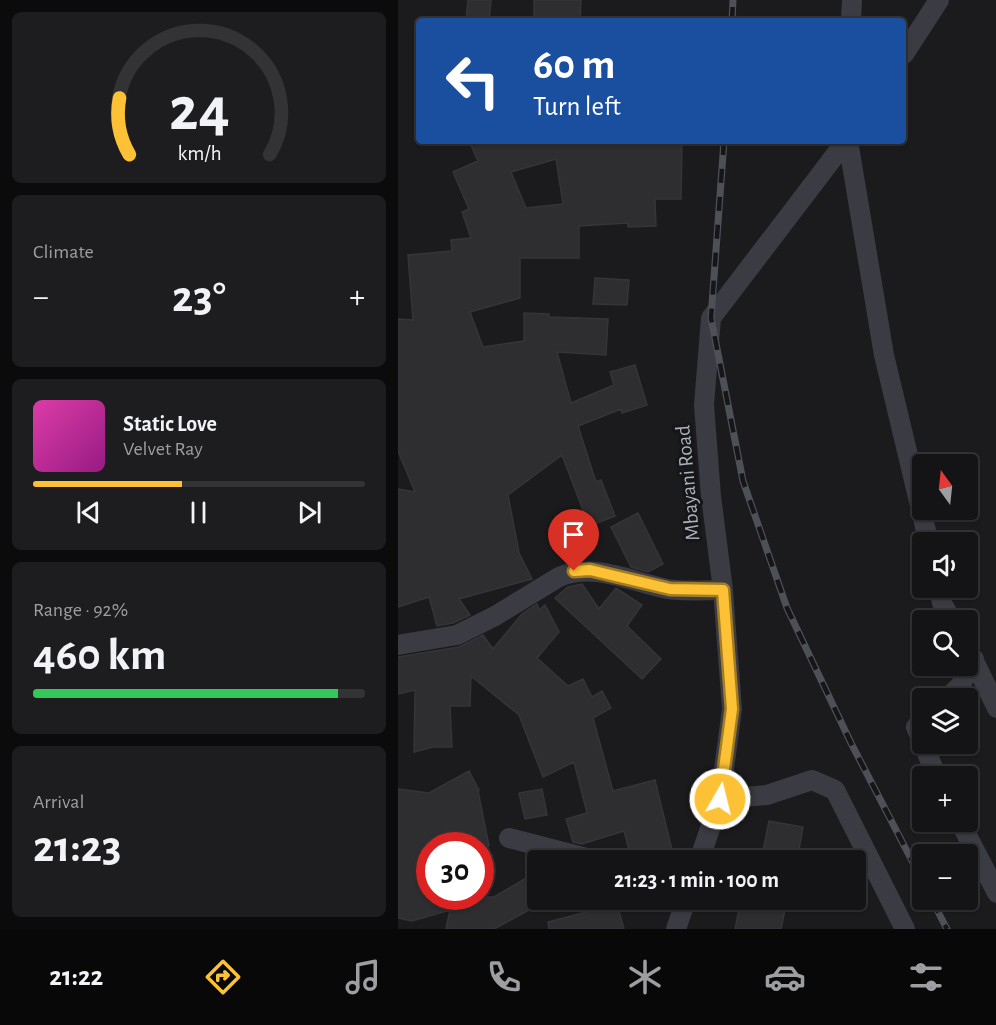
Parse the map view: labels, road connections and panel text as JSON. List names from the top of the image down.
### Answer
{
  "streets": {
    "street": ["Mbayani Road"]
  },
  "north": "top",
  "page": {
    "turn": ["60 m", "Turn left"],
    "tile": [
      "Climate",
      ["Range · 92%", "460 km"],
      ["Arrival", "21:23"]
    ],
    "heat": ["−", "23°", "+"],
    "song": ["Static Love", "Velvet Ray"],
    "map_buttons": ["+", "−"],
    "limit": "30",
    "trip": "21:23 · 1 min · 100 m",
    "tabs": "21:22",
    "gauge": ["24", "km/h"]
  }
}
